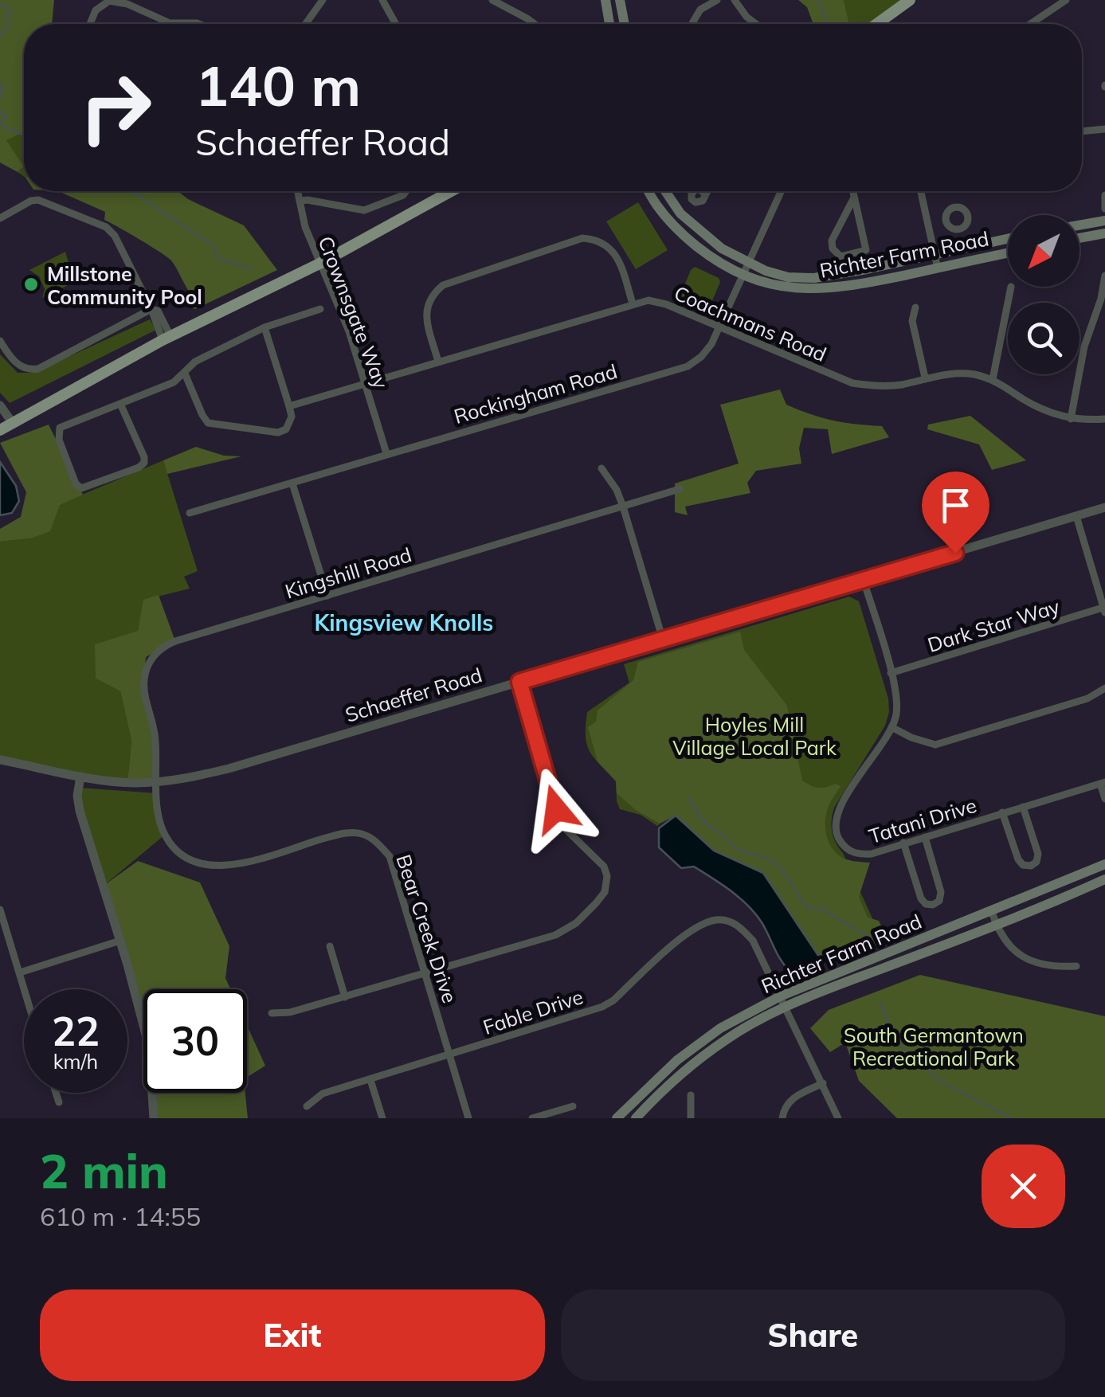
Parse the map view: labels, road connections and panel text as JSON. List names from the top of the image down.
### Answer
{
  "streets": {
    "main road": ["Richter Farm Road"],
    "street": [
      "Crownsgate Way",
      "Coachmans Road",
      "Rockingham Road",
      "Kingshill Road",
      "Dark Star Way",
      "Schaeffer Road",
      "Tatani Drive",
      "Bear Creek Drive",
      "Fable Drive"
    ]
  },
  "crossings": [
    ["Richter Farm Road", "Rockingham Road"],
    ["Richter Farm Road", "Fable Drive"],
    ["Crownsgate Way", "Coachmans Road"],
    ["Crownsgate Way", "Rockingham Road"],
    ["Coachmans Road", "Rockingham Road"],
    ["Kingshill Road", "Schaeffer Road"],
    ["Kingshill Road", "Bear Creek Drive"],
    ["Dark Star Way", "Tatani Drive"],
    ["Schaeffer Road", "Tatani Drive"],
    ["Schaeffer Road", "Bear Creek Drive"],
    ["Bear Creek Drive", "Fable Drive"]
  ],
  "districts": ["Kingsview Knolls"],
  "parks": ["Hoyles Mill Village Local Park", "South Germantown Recreational Park"],
  "places": ["Millstone Community Pool"],
  "north": "bottom left",
  "page": {
    "turn": ["140 m", "Schaeffer Road"],
    "speed": "22 km/h",
    "limit": "30",
    "heading": ["2 min", "610 m · 14:55"],
    "buttons": ["Exit", "Share"]
  }
}
